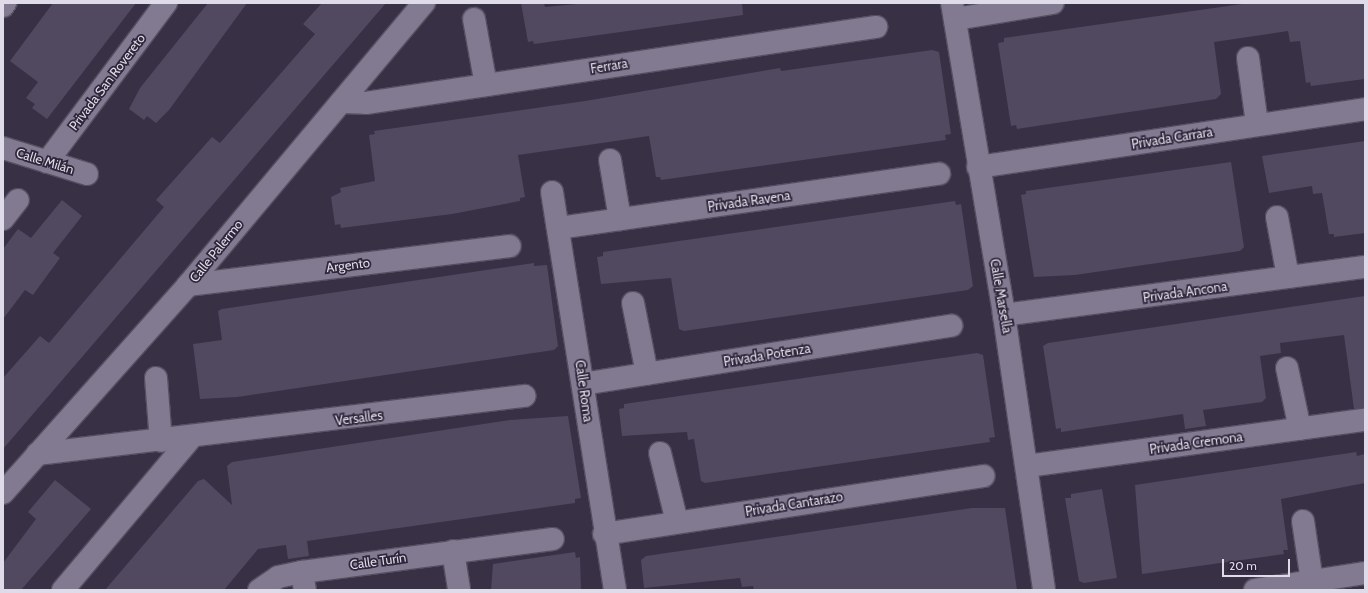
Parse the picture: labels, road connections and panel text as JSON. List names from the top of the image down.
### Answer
{
  "streets": {
    "street": [
      "Ferrara",
      "Privada San Rovereto",
      "Privada Carrara",
      "Calle Milán",
      "Privada Ravena",
      "Calle Palermo",
      "Argento",
      "Privada Ancona",
      "Calle Marsella",
      "Privada Potenza",
      "Calle Roma",
      "Versalles",
      "Privada Cremona",
      "Privada Cantarazo",
      "Calle Turín"
    ]
  },
  "crossings": [
    ["Ferrara", "Calle Palermo"],
    ["Privada San Rovereto", "Calle Milán"],
    ["Privada Carrara", "Calle Marsella"],
    ["Privada Ravena", "Calle Roma"],
    ["Calle Palermo", "Argento"],
    ["Calle Palermo", "Versalles"],
    ["Privada Ancona", "Calle Marsella"],
    ["Calle Marsella", "Privada Cremona"],
    ["Privada Potenza", "Calle Roma"],
    ["Calle Roma", "Privada Cantarazo"]
  ],
  "scale_bar": "20 m"
}
